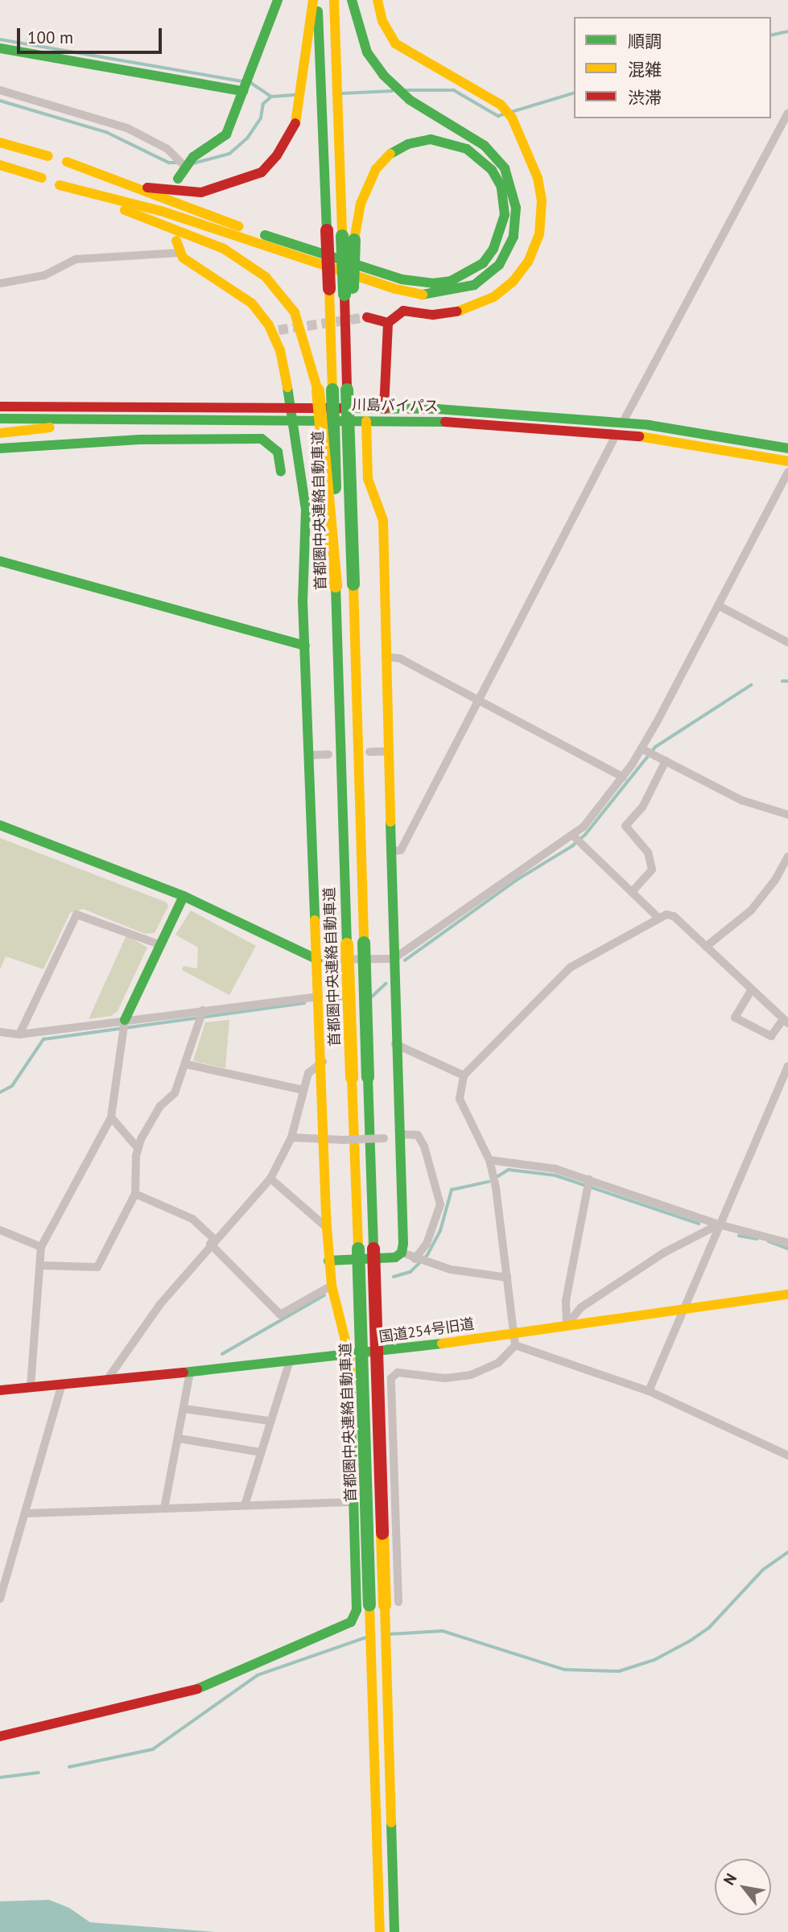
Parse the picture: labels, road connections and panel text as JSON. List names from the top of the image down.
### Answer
{
  "streets": {
    "main road": ["川島バイパス", "首都圏中央連絡自動車道", "国道254号旧道"]
  },
  "legend": ["順調", "混雑", "渋滞"],
  "scale_bar": "100 m",
  "north": "top left"
}
